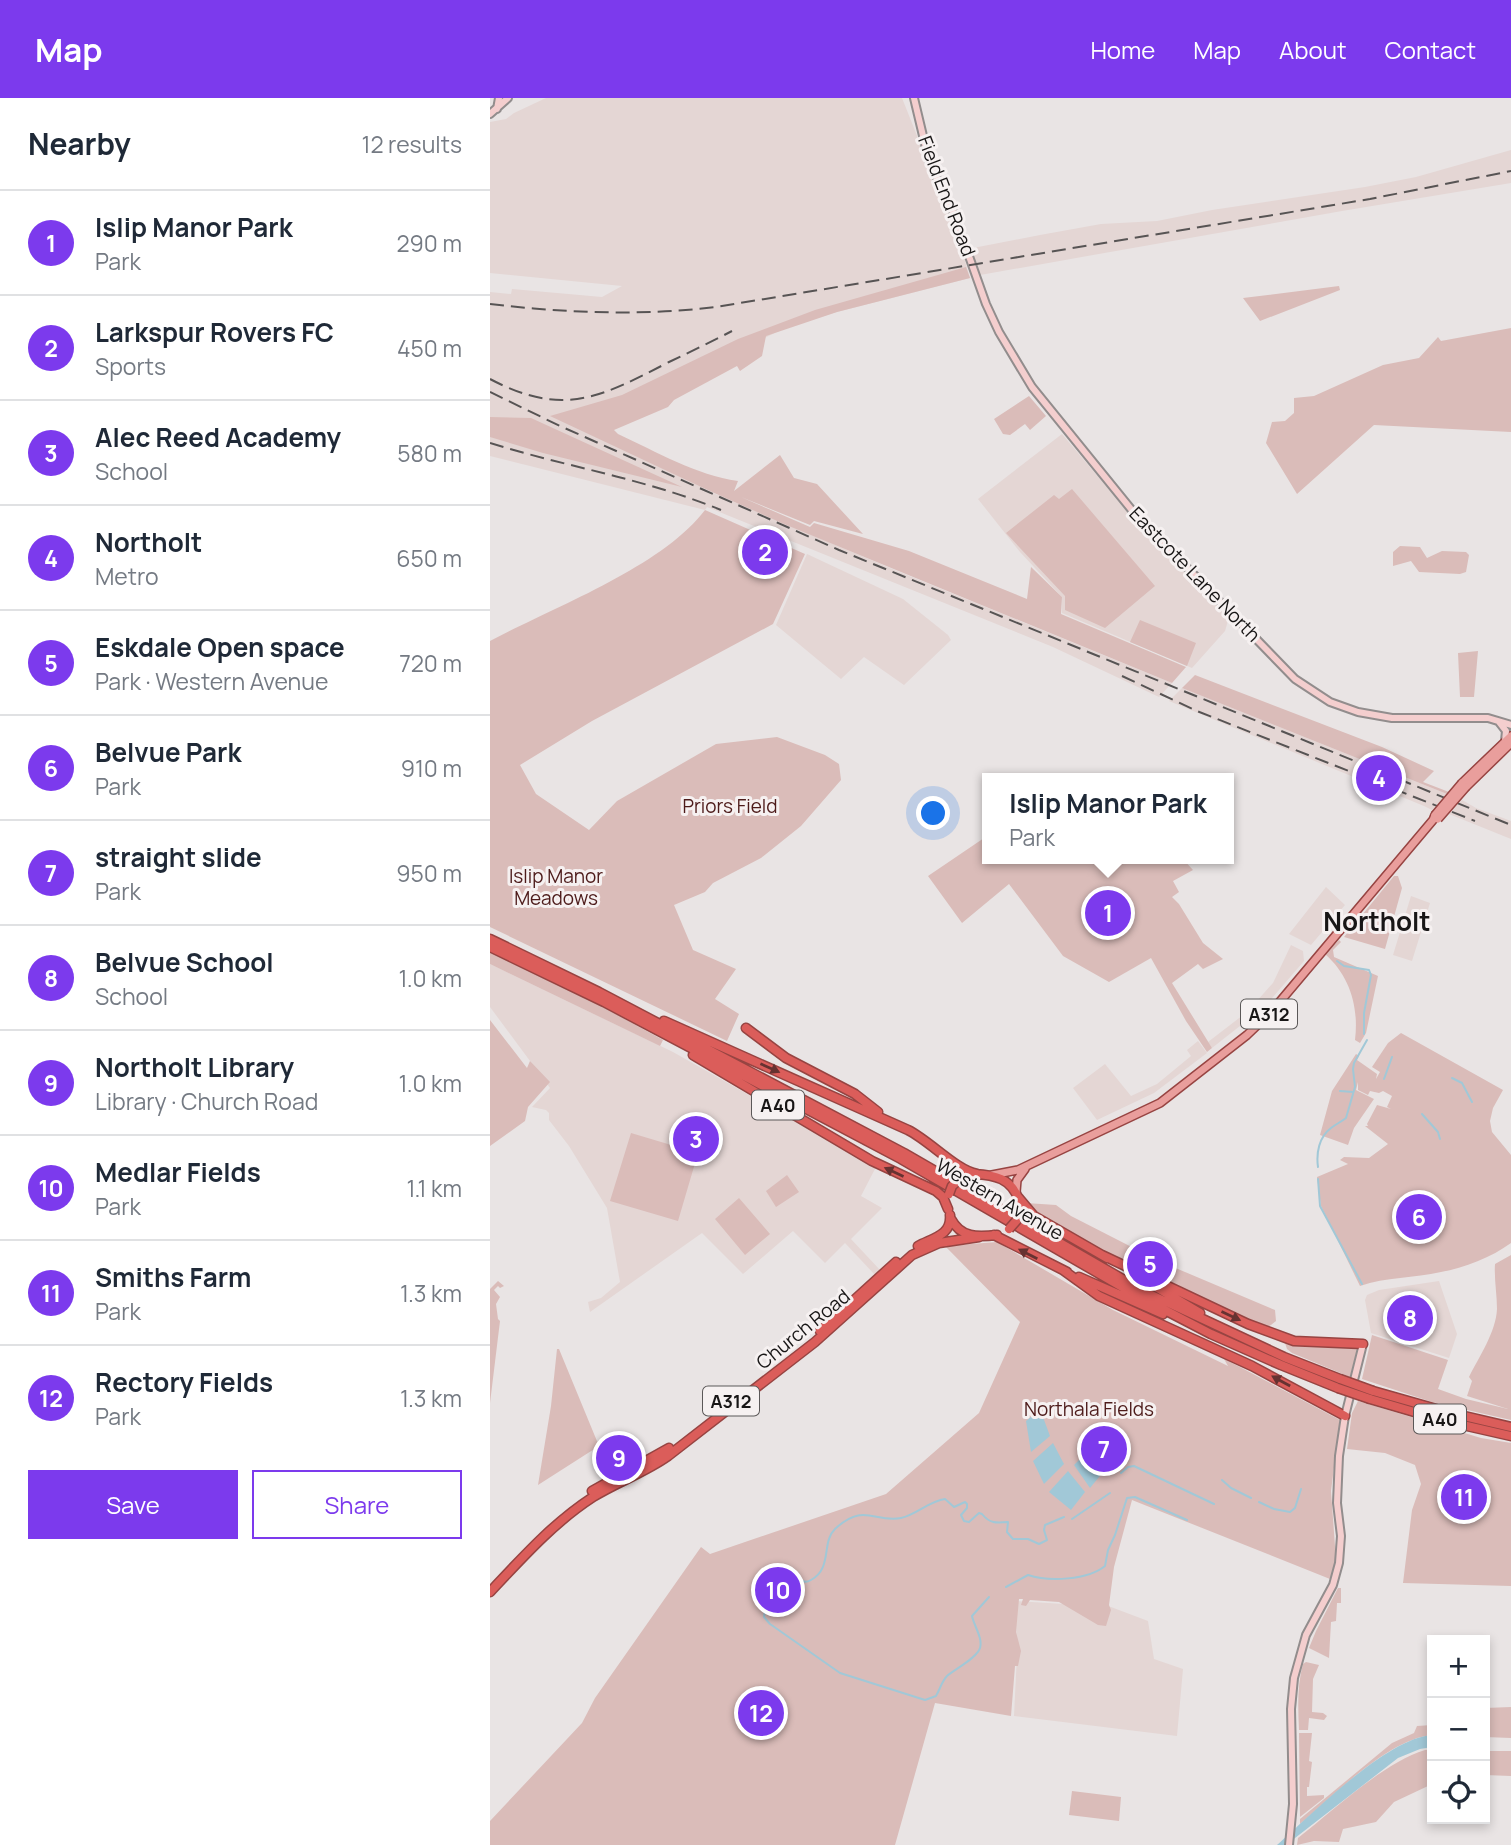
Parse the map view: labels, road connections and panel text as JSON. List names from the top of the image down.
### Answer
{
  "streets": {
    "highway": [
      "A312",
      "A40",
      "Western Avenue",
      "Church Road"
    ],
    "street": ["Field End Road", "Eastcote Lane North"]
  },
  "crossings": [
    ["Field End Road", "Eastcote Lane North"],
    ["Eastcote Lane North", "A312"],
    ["A312", "A40"],
    ["A312", "Church Road"],
    ["A40", "Western Avenue"],
    ["A40", "Church Road"]
  ],
  "districts": ["Northolt"],
  "parks": ["Priors Field", "Islip Manor Meadows", "Northala Fields"],
  "page": {
    "header": "Map",
    "nav": [
      "Home",
      "Map",
      "About",
      "Contact"
    ],
    "heading": ["Nearby", "12 results"],
    "list": [
      {
        "mark": "1",
        "name": "Islip Manor Park",
        "note": "Park",
        "value": "290 m"
      },
      {
        "mark": "2",
        "name": "Larkspur Rovers FC",
        "note": "Sports",
        "value": "450 m"
      },
      {
        "mark": "3",
        "name": "Alec Reed Academy",
        "note": "School",
        "value": "580 m"
      },
      {
        "mark": "4",
        "name": "Northolt",
        "note": "Metro",
        "value": "650 m"
      },
      {
        "mark": "5",
        "name": "Eskdale Open space",
        "note": "Park · Western Avenue",
        "value": "720 m"
      },
      {
        "mark": "6",
        "name": "Belvue Park",
        "note": "Park",
        "value": "910 m"
      },
      {
        "mark": "7",
        "name": "straight slide",
        "note": "Park",
        "value": "950 m"
      },
      {
        "mark": "8",
        "name": "Belvue School",
        "note": "School",
        "value": "1.0 km"
      },
      {
        "mark": "9",
        "name": "Northolt Library",
        "note": "Library · Church Road",
        "value": "1.0 km"
      },
      {
        "mark": "10",
        "name": "Medlar Fields",
        "note": "Park",
        "value": "1.1 km"
      },
      {
        "mark": "11",
        "name": "Smiths Farm",
        "note": "Park",
        "value": "1.3 km"
      },
      {
        "mark": "12",
        "name": "Rectory Fields",
        "note": "Park",
        "value": "1.3 km"
      }
    ],
    "pins": [
      "2",
      "4",
      "1",
      "3",
      "6",
      "5",
      "8",
      "7",
      "9",
      "11",
      "10",
      "12"
    ],
    "popup": ["Islip Manor Park", "Park"],
    "buttons": ["Save", "Share"],
    "map_buttons": ["+", "−"]
  }
}
